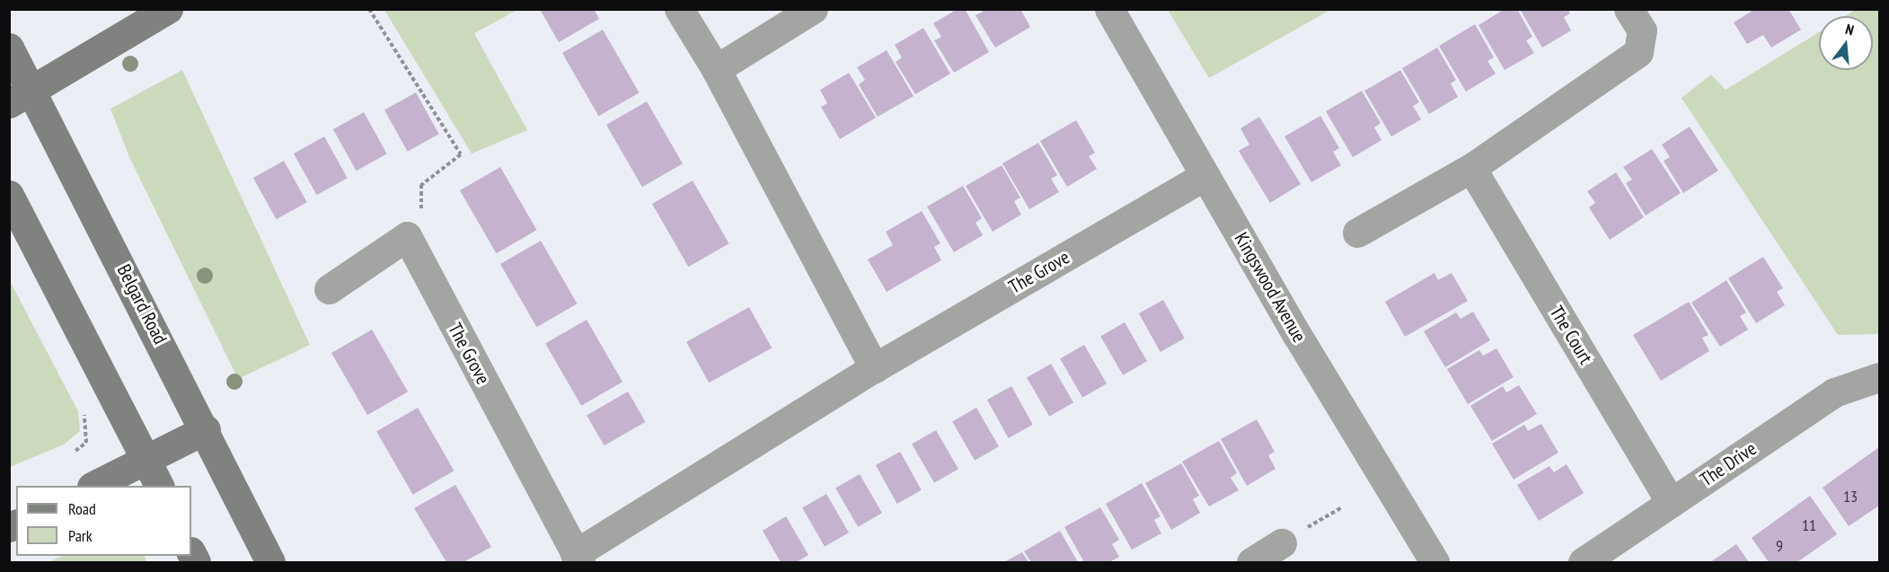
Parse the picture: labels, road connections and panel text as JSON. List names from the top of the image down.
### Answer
{
  "streets": {
    "main road": ["Belgard Road"],
    "street": [
      "The Grove",
      "Kingswood Avenue",
      "The Court",
      "The Drive"
    ]
  },
  "crossings": [
    ["The Grove", "Kingswood Avenue"],
    ["The Court", "The Drive"]
  ],
  "house_numbers": ["13", "11", "9"],
  "legend": ["Road", "Park"],
  "north": "top"
}
